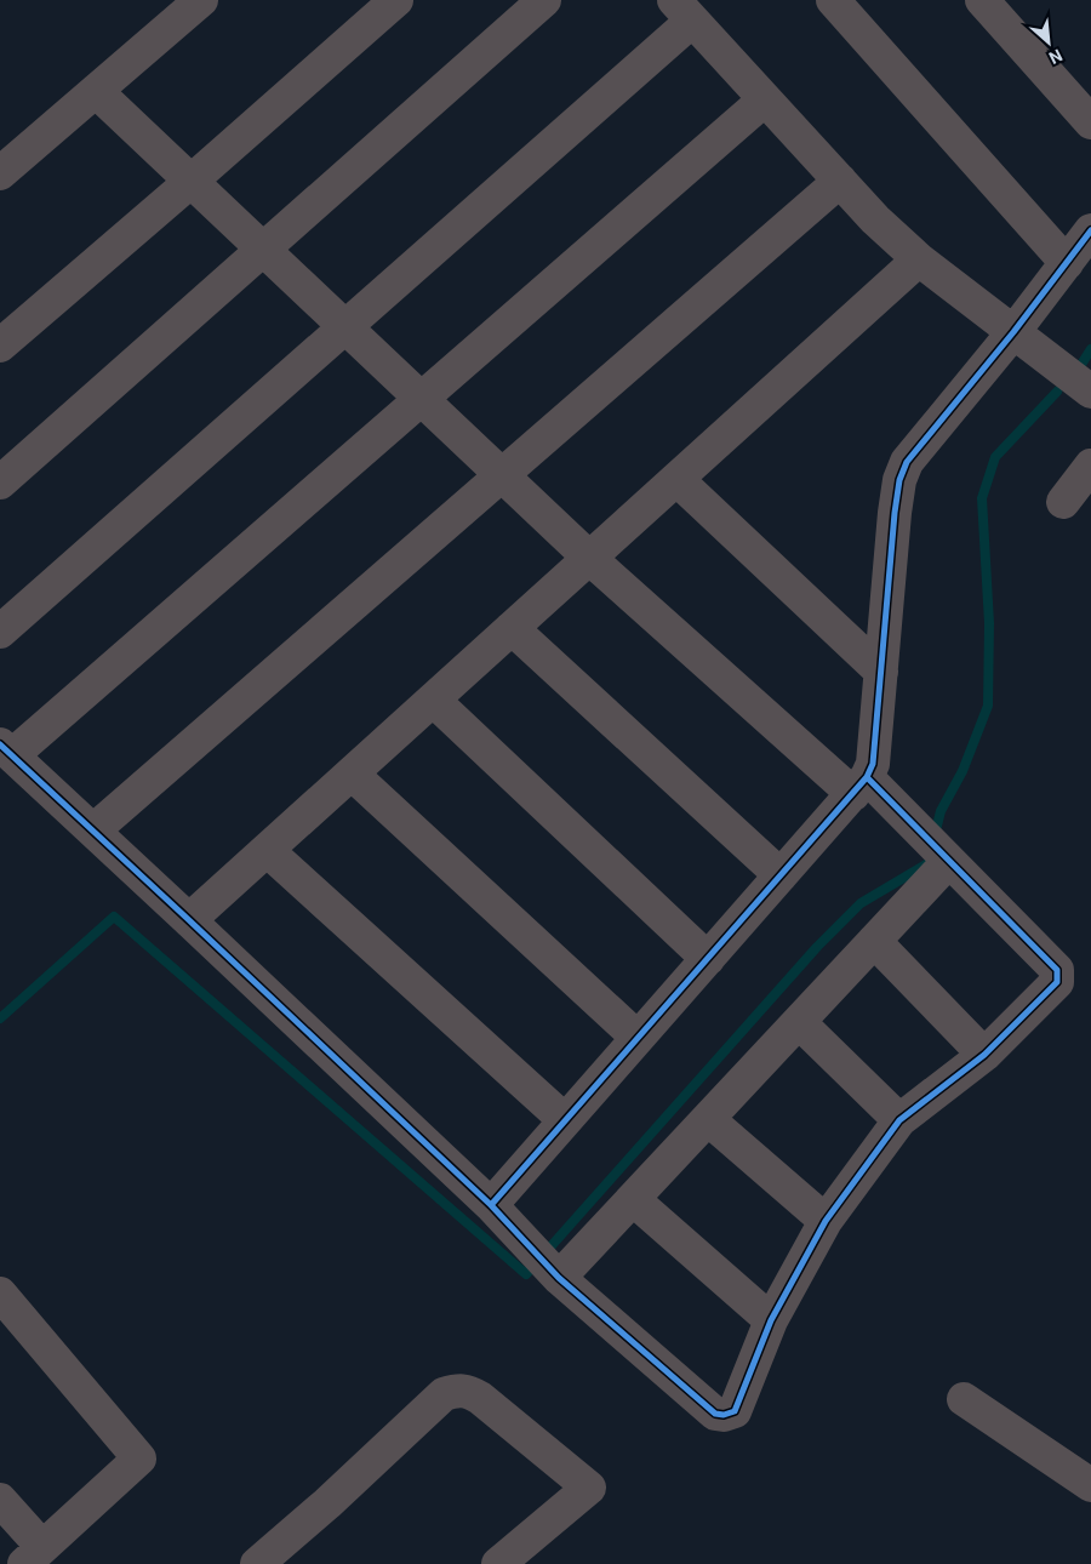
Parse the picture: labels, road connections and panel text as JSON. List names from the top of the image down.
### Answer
{
  "north": "bottom right"
}
